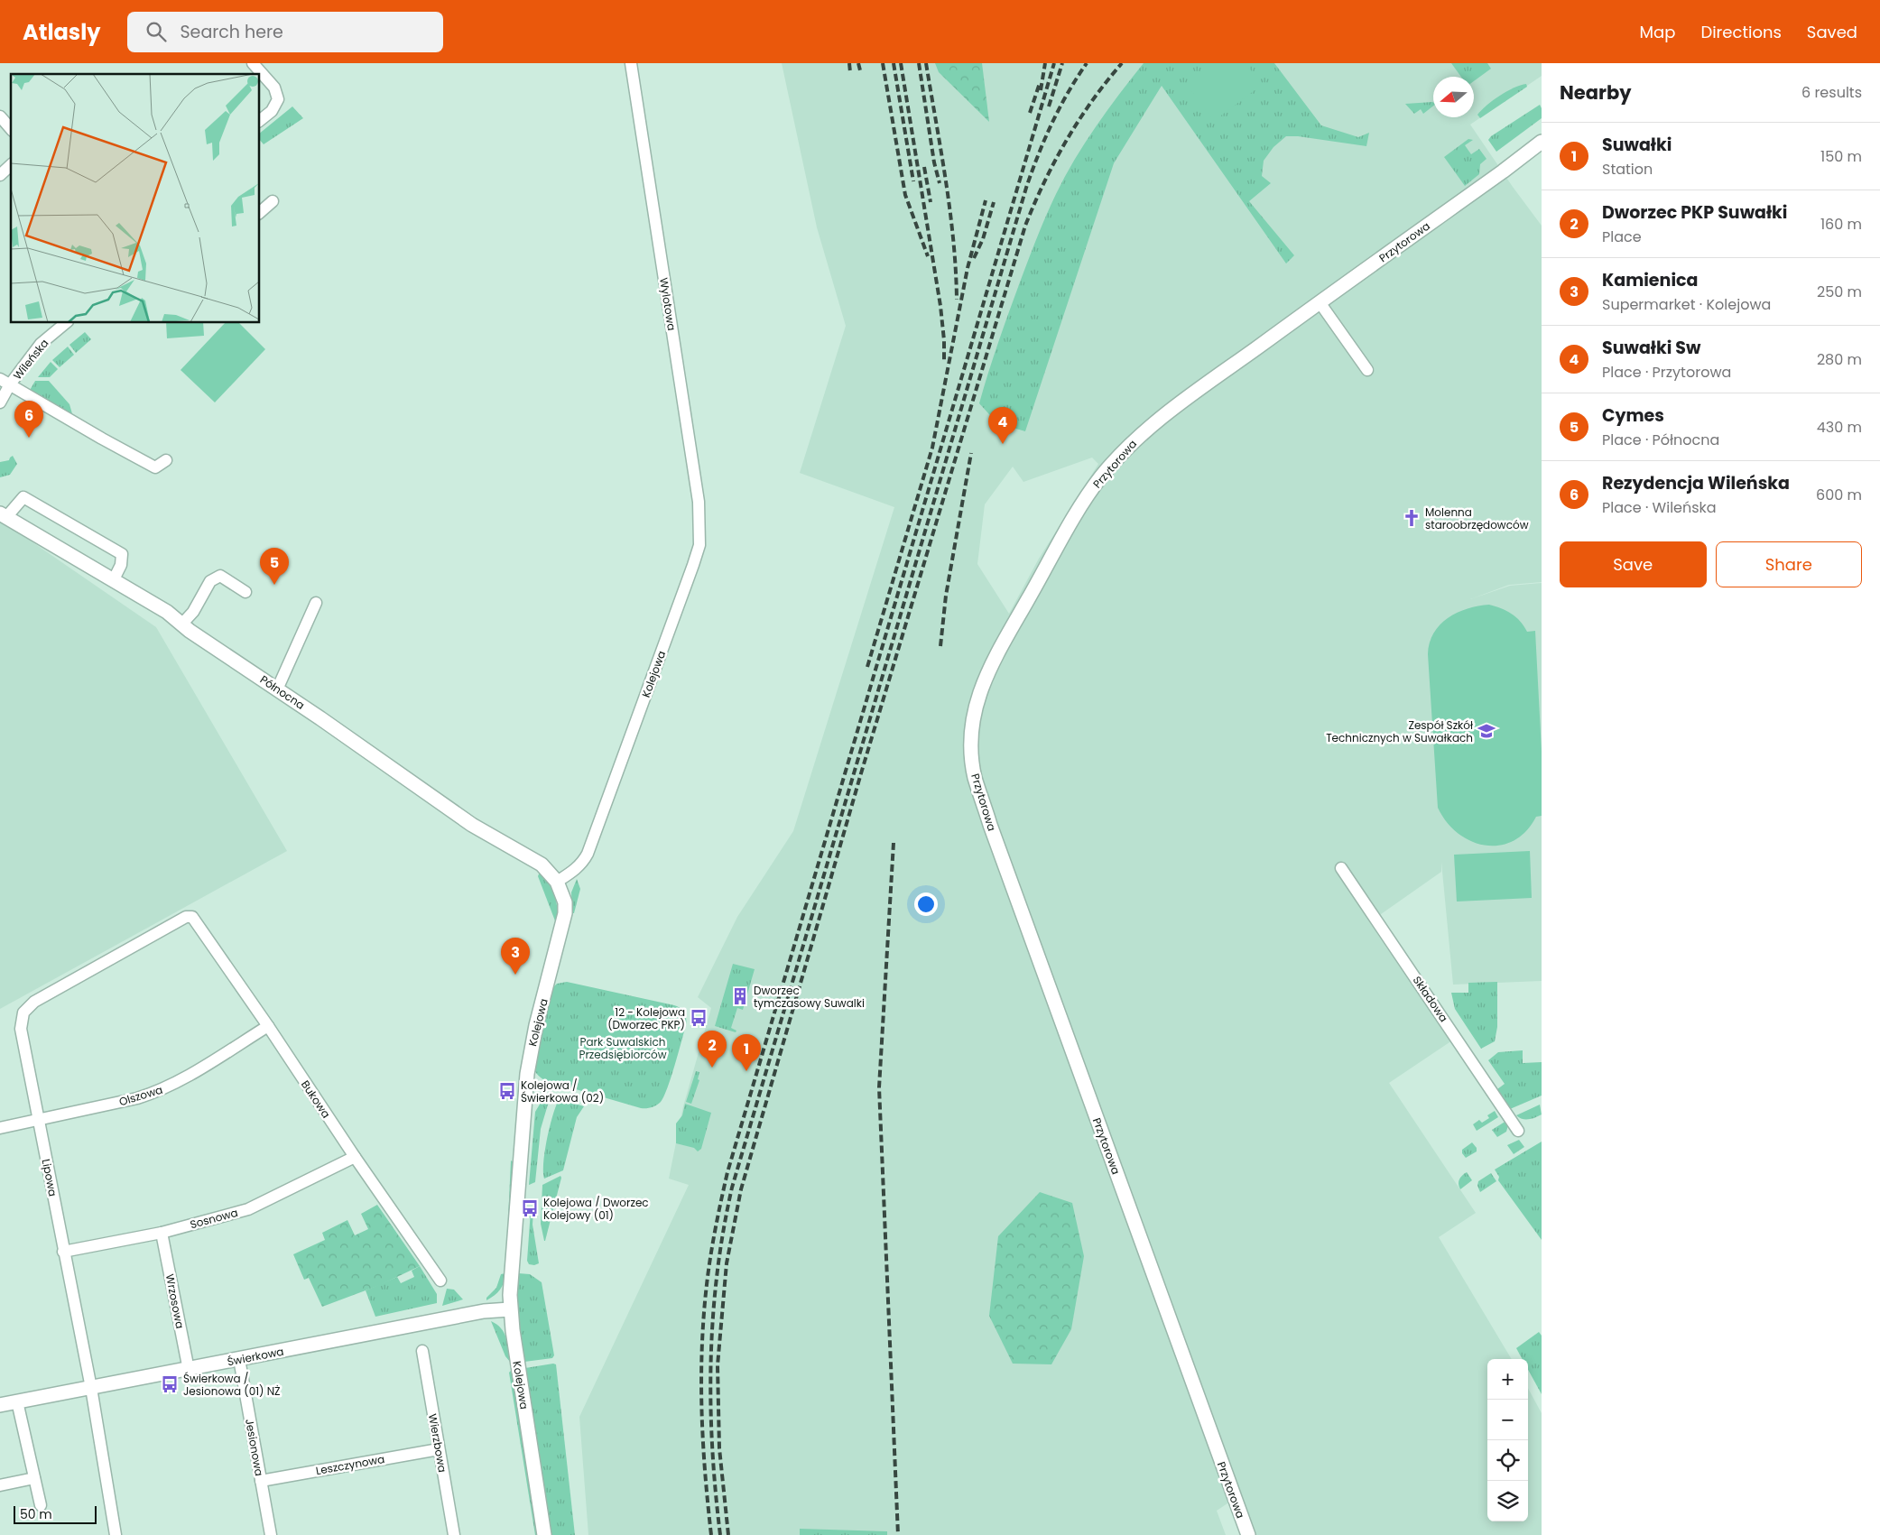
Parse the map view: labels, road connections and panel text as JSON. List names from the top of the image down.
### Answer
{
  "streets": {
    "street": [
      "Przytorowa",
      "Wylotowa",
      "Wileńska",
      "Kolejowa",
      "Północna",
      "Składowa",
      "Olszowa",
      "Bukowa",
      "Lipowa",
      "Sosnowa",
      "Wrzosowa",
      "Świerkowa",
      "Wierzbowa",
      "Jesionowa",
      "Leszczynowa"
    ]
  },
  "crossings": [
    ["Wylotowa", "Kolejowa"],
    ["Kolejowa", "Północna"],
    ["Kolejowa", "Świerkowa"],
    ["Olszowa", "Bukowa"],
    ["Olszowa", "Lipowa"],
    ["Bukowa", "Lipowa"],
    ["Bukowa", "Sosnowa"],
    ["Lipowa", "Sosnowa"],
    ["Lipowa", "Świerkowa"],
    ["Sosnowa", "Wrzosowa"],
    ["Wrzosowa", "Świerkowa"],
    ["Świerkowa", "Jesionowa"],
    ["Wierzbowa", "Leszczynowa"],
    ["Jesionowa", "Leszczynowa"]
  ],
  "parks": ["Park Suwalskich Przedsiębiorców"],
  "places": {
    "church": ["Molenna staroobrzędowców"],
    "school or university": ["Zespół Szkół Technicznych w Suwałkach"],
    "building": ["Dworzec tymczasowy Suwalki"],
    "bus stop": [
      "12 - Kolejowa (Dworzec PKP)",
      "Kolejowa / Świerkowa (02)",
      "Kolejowa / Dworzec Kolejowy (01)",
      "Świerkowa / Jesionowa (01) NŻ"
    ]
  },
  "scale_bar": "50 m",
  "north": "left",
  "page": {
    "header": "Atlasly",
    "search": "Search here",
    "nav": ["Map", "Directions", "Saved"],
    "heading": ["Nearby", "6 results"],
    "list": [
      {
        "mark": "1",
        "name": "Suwałki",
        "note": "Station",
        "value": "150 m"
      },
      {
        "mark": "2",
        "name": "Dworzec PKP Suwałki",
        "note": "Place",
        "value": "160 m"
      },
      {
        "mark": "3",
        "name": "Kamienica",
        "note": "Supermarket · Kolejowa",
        "value": "250 m"
      },
      {
        "mark": "4",
        "name": "Suwałki Sw",
        "note": "Place · Przytorowa",
        "value": "280 m"
      },
      {
        "mark": "5",
        "name": "Cymes",
        "note": "Place · Północna",
        "value": "430 m"
      },
      {
        "mark": "6",
        "name": "Rezydencja Wileńska",
        "note": "Place · Wileńska",
        "value": "600 m"
      }
    ],
    "pins": [
      "6",
      "4",
      "5",
      "3",
      "2",
      "1"
    ],
    "buttons": ["Save", "Share"],
    "map_buttons": ["+", "−"],
    "scale": "50 m"
  }
}
